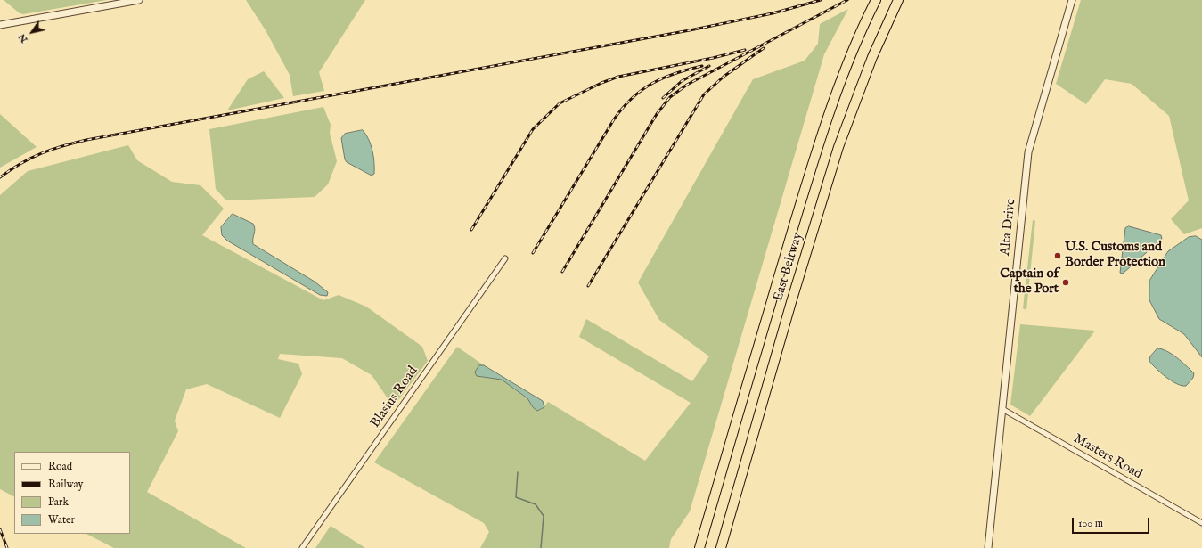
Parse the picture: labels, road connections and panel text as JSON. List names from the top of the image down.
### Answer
{
  "streets": {
    "highway": ["East Beltway"],
    "street": ["Alta Drive", "Blasius Road", "Masters Road"]
  },
  "crossings": [
    ["Alta Drive", "Masters Road"]
  ],
  "places": ["U.S. Customs and Border Protection", "Captain of the Port"],
  "legend": [
    "Road",
    "Railway",
    "Park",
    "Water"
  ],
  "scale_bar": "100 m",
  "north": "bottom left"
}
